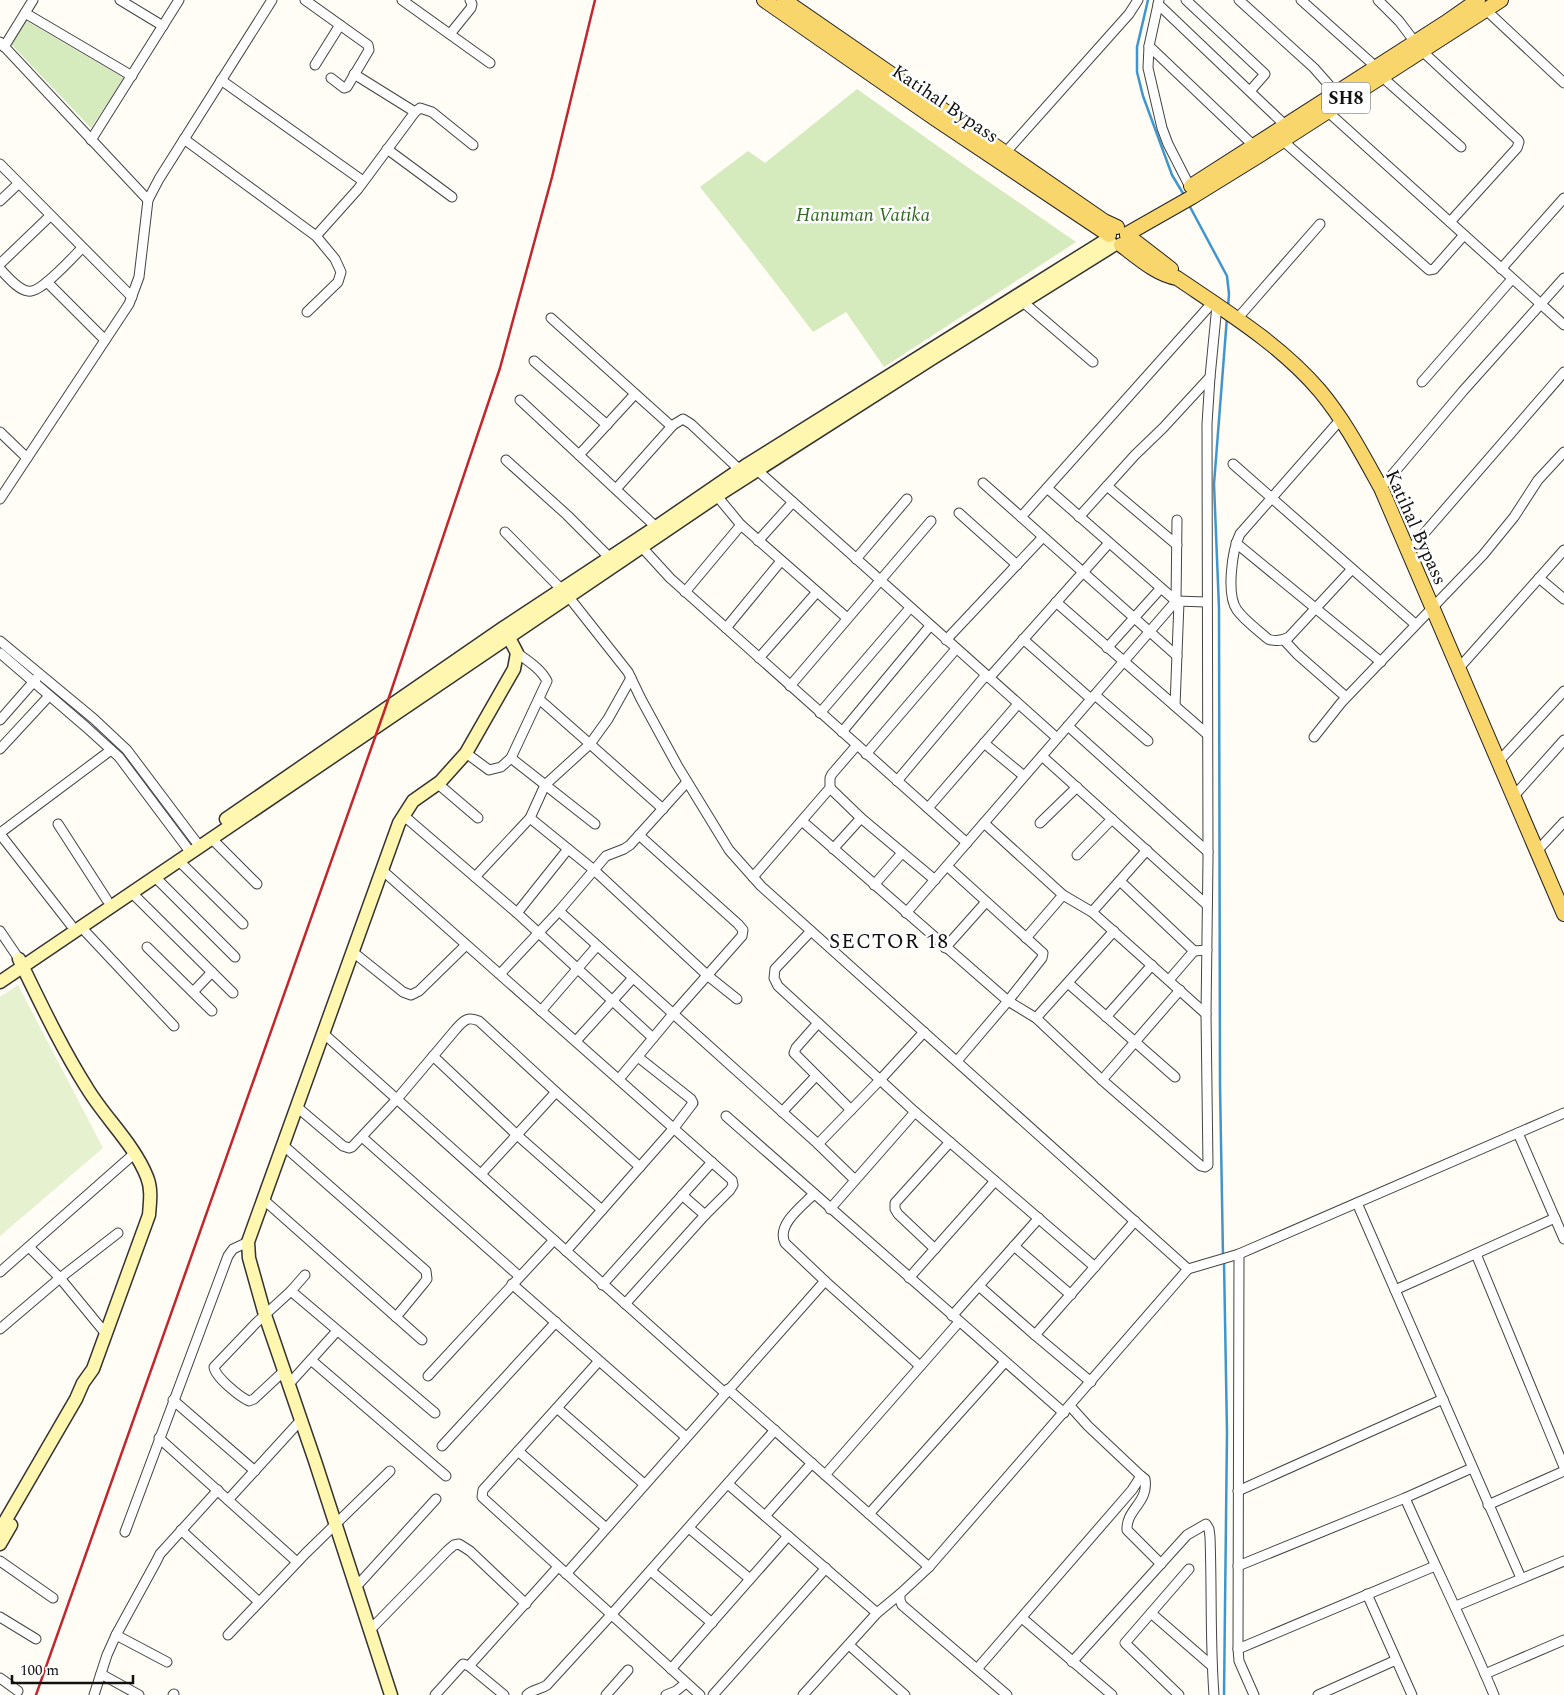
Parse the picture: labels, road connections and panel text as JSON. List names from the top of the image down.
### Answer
{
  "streets": {
    "main road": ["SH8", "Katihal Bypass"]
  },
  "crossings": [
    ["SH8", "Katihal Bypass"]
  ],
  "districts": ["SECTOR 18"],
  "parks": ["Hanuman Vatika"],
  "scale_bar": "100 m"
}
